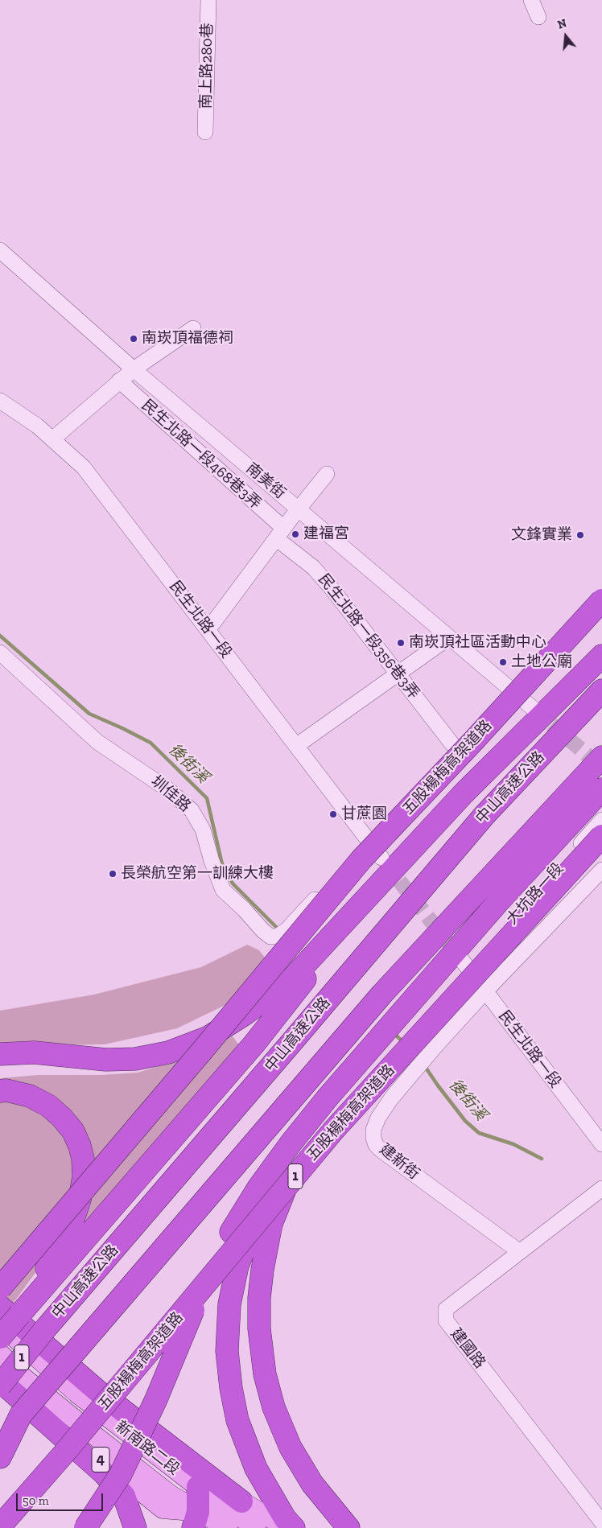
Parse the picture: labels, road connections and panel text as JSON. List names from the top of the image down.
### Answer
{
  "streets": {
    "highway": ["五股楊梅高架道路", "中山高速公路", "1"],
    "main road": ["新南路二段", "4"],
    "street": [
      "南上路280巷",
      "民生北路一段468巷3弄",
      "南美街",
      "民生北路一段",
      "民生北路一段356巷3弄",
      "圳佳路",
      "大坑路一段",
      "建新街",
      "建國路"
    ]
  },
  "crossings": [
    ["民生北路一段468巷3弄", "民生北路一段356巷3弄"],
    ["民生北路一段", "圳佳路"],
    ["民生北路一段", "大坑路一段"],
    ["民生北路一段", "建新街"],
    ["中山高速公路", "新南路二段"],
    ["中山高速公路", "4"],
    ["大坑路一段", "建新街"],
    ["建新街", "建國路"],
    ["新南路二段", "4"]
  ],
  "water": ["後街溪"],
  "places": [
    "南崁頂福德祠",
    "建福宮",
    "文鋒實業",
    "南崁頂社區活動中心",
    "土地公廟",
    "甘蔗園",
    "長榮航空第一訓練大樓"
  ],
  "scale_bar": "50 m",
  "north": "top"
}
